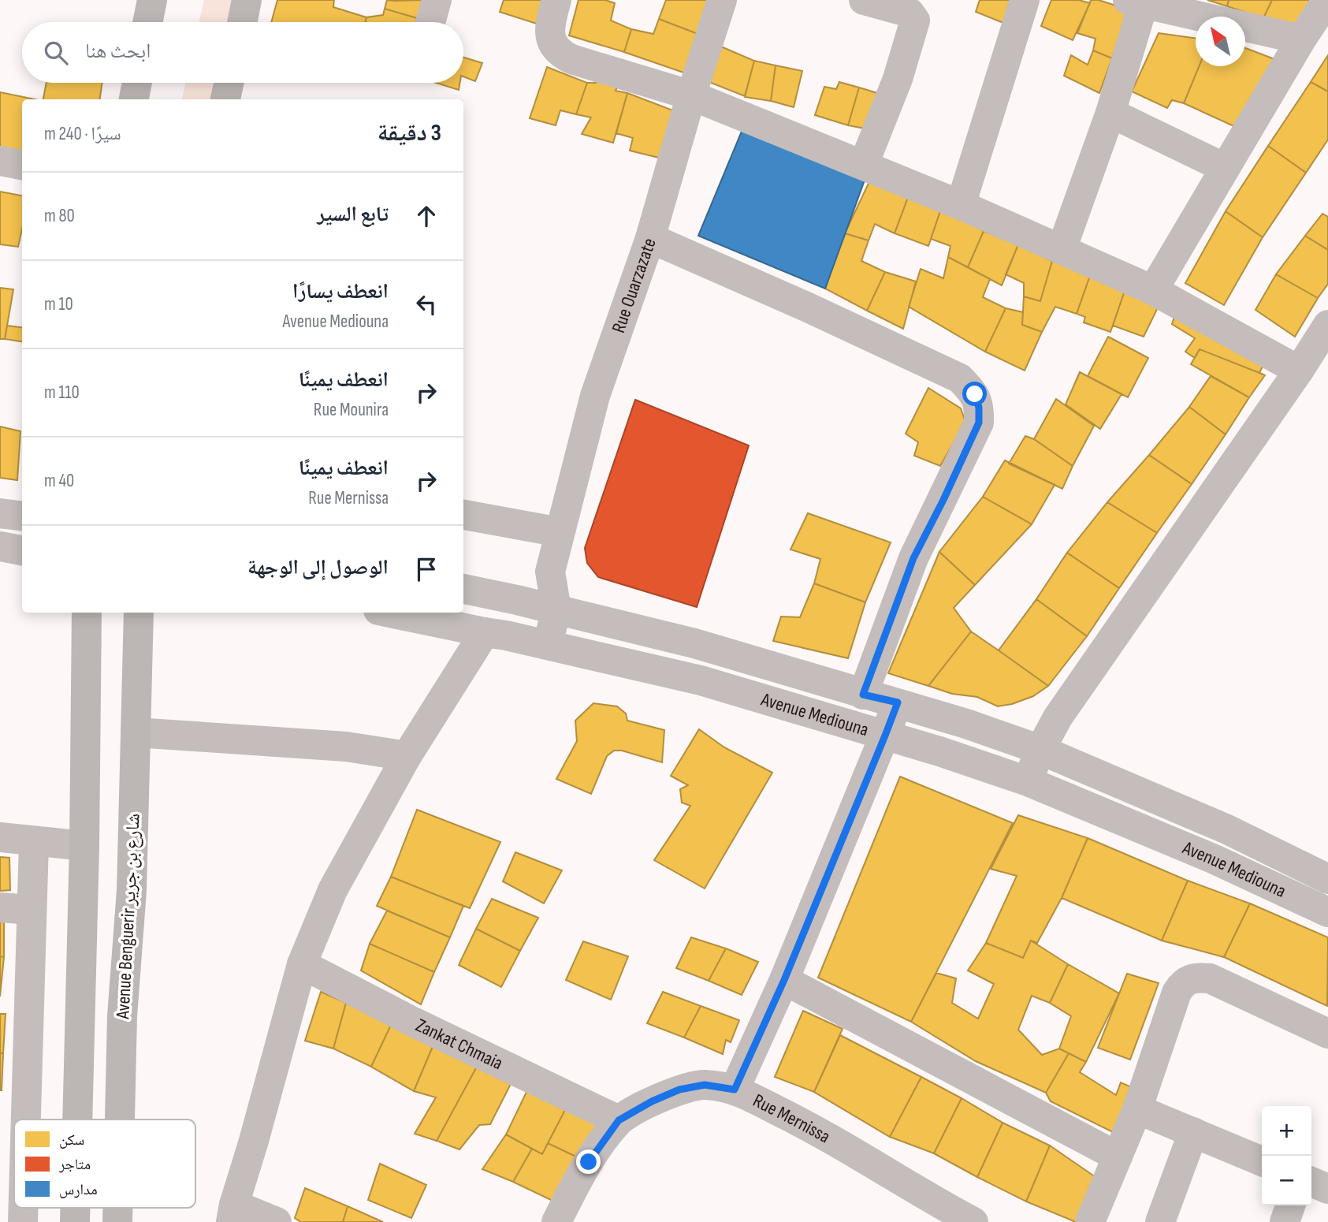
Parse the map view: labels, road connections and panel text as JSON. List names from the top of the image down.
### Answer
{
  "streets": {
    "main road": ["Avenue Benguerir شارع بن جرير"],
    "street": [
      "Rue Ouarzazate",
      "Avenue Mediouna",
      "Zankat Chmaia",
      "Rue Mernissa"
    ]
  },
  "crossings": [
    ["Rue Ouarzazate", "Avenue Mediouna"],
    ["Zankat Chmaia", "Rue Mernissa"]
  ],
  "legend": ["سكن", "متاجر", "مدارس"],
  "north": "top left",
  "page": {
    "search": "ابحث هنا",
    "heading": ["3 دقيقة", "سيرًا · 240 m"],
    "list": [
      ["تابع السير", "80 m"],
      ["انعطف يسارًا", "Avenue Mediouna", "10 m"],
      ["انعطف يمينًا", "Rue Mounira", "110 m"],
      ["انعطف يمينًا", "Rue Mernissa", "40 m"],
      "الوصول إلى الوجهة"
    ],
    "map_buttons": ["+", "−"]
  }
}
